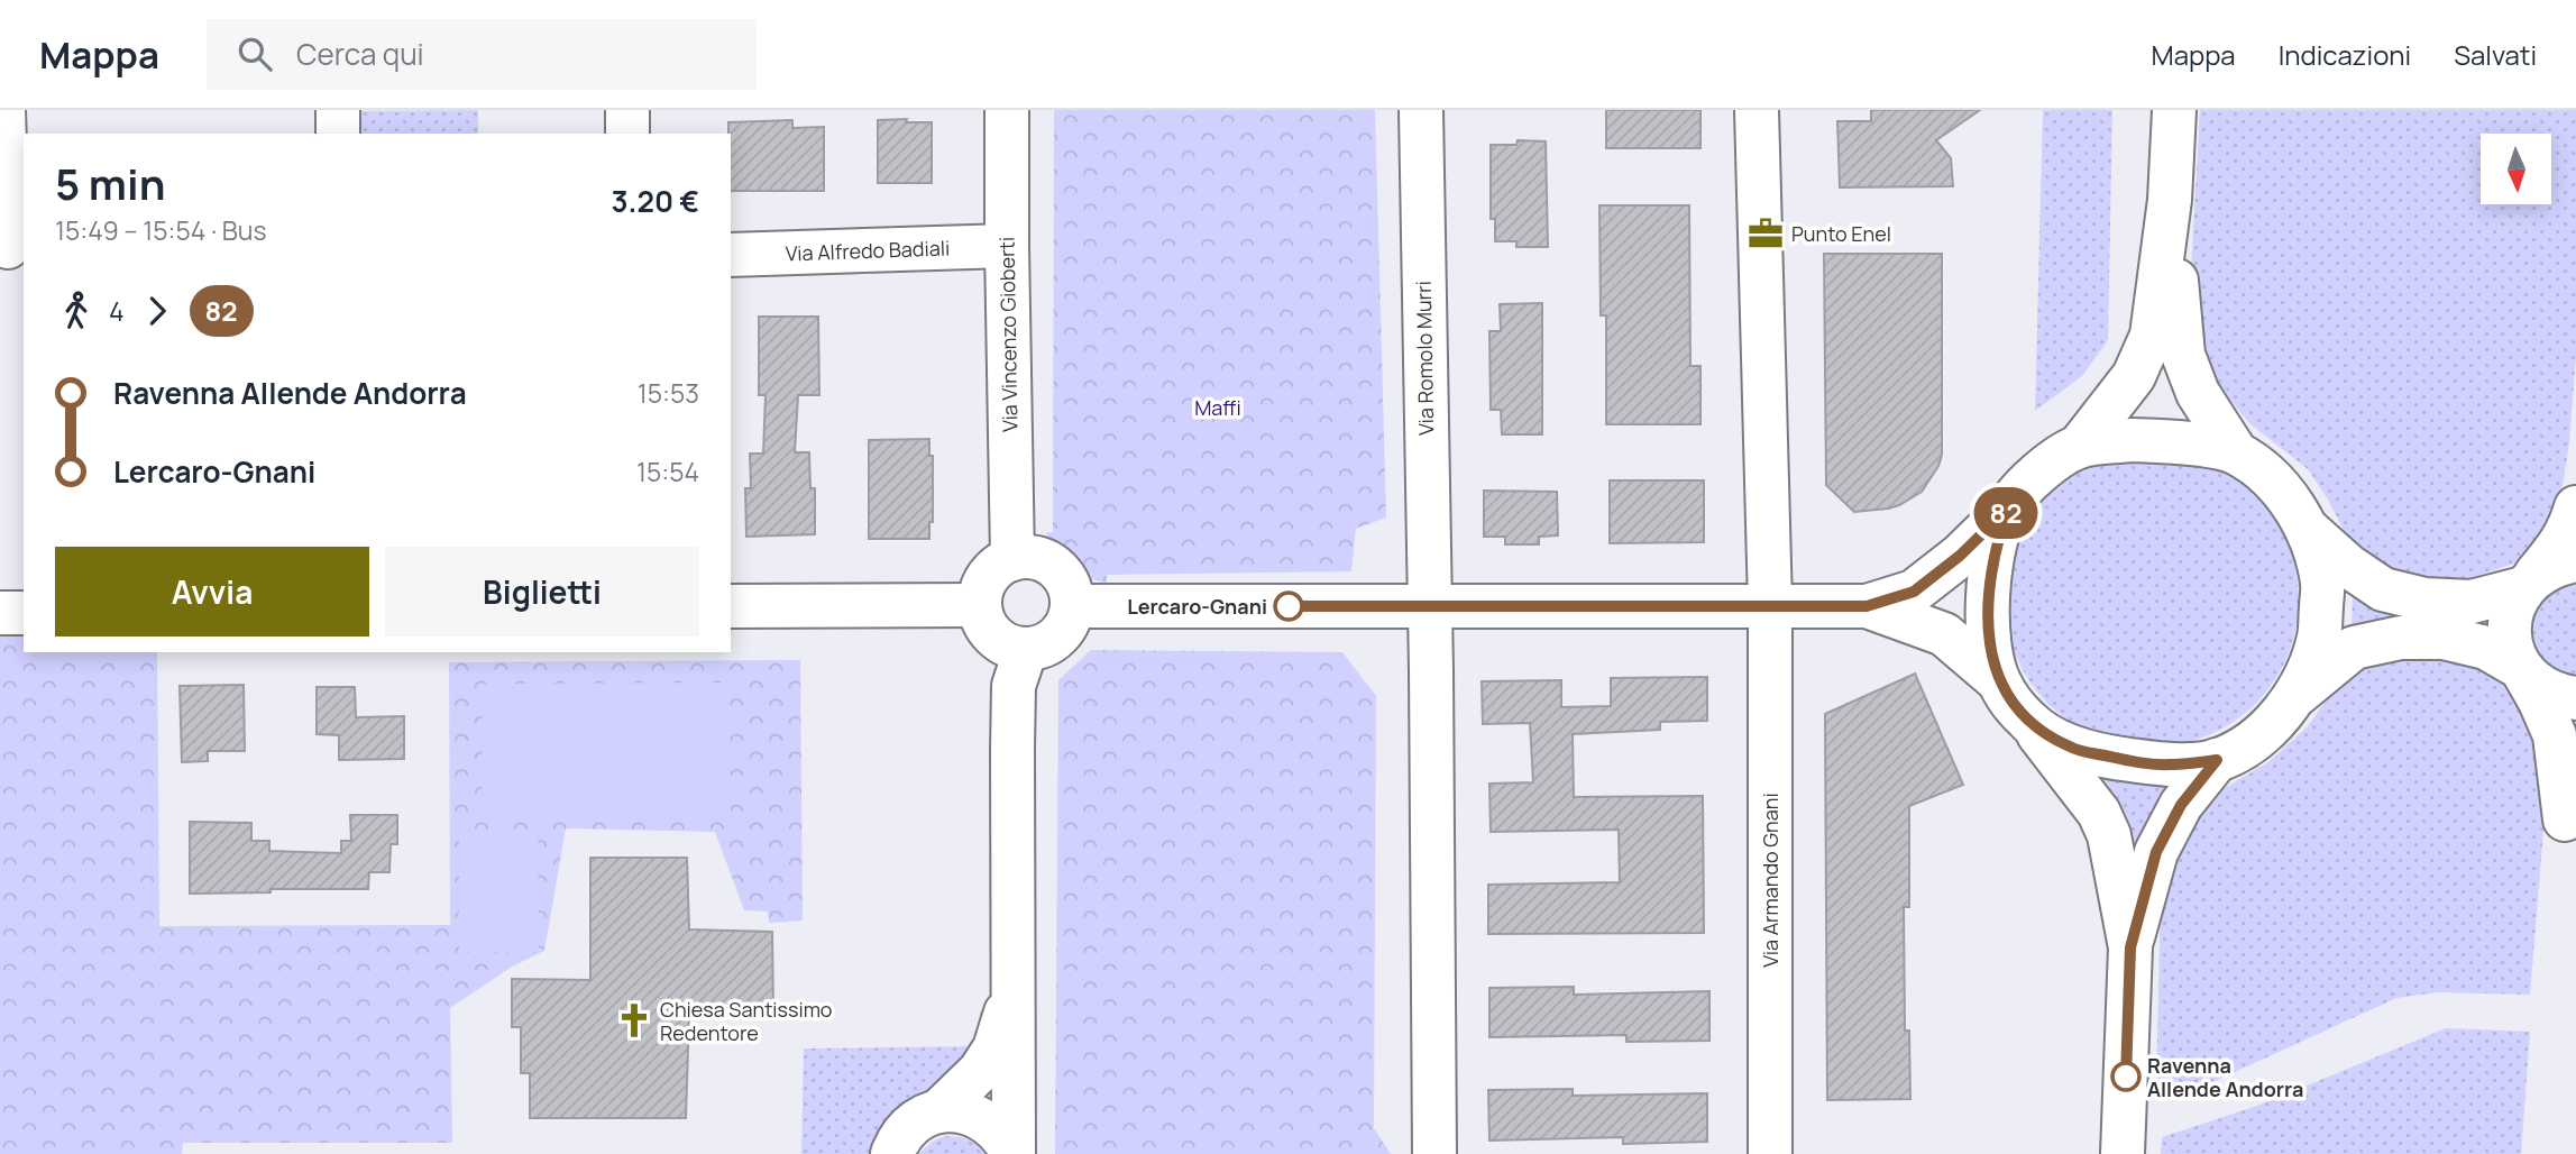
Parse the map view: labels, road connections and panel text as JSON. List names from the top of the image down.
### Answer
{
  "streets": {
    "street": [
      "Via Alfredo Badiali",
      "Via Vincenzo Gioberti",
      "Via Romolo Murri",
      "Via Armando Gnani"
    ]
  },
  "crossings": [
    ["Via Alfredo Badiali", "Via Vincenzo Gioberti"]
  ],
  "parks": ["Maffi"],
  "places": {
    "office": ["Punto Enel"],
    "other": ["Lercaro-Gnani", "Ravenna Allende Andorra"],
    "church": ["Chiesa Santissimo Redentore"]
  },
  "lines": ["bus line 82"],
  "north": "bottom",
  "page": {
    "header": "Mappa",
    "search": "Cerca qui",
    "nav": ["Mappa", "Indicazioni", "Salvati"],
    "on_map": "82",
    "heading": ["5 min", "15:49 – 15:54 · Bus", "3.20 €"],
    "legs": ["4", "82"],
    "list": [
      {
        "name": "Ravenna Allende Andorra",
        "value": "15:53"
      },
      {
        "name": "Lercaro-Gnani",
        "value": "15:54"
      }
    ],
    "buttons": ["Avvia", "Biglietti"]
  }
}
